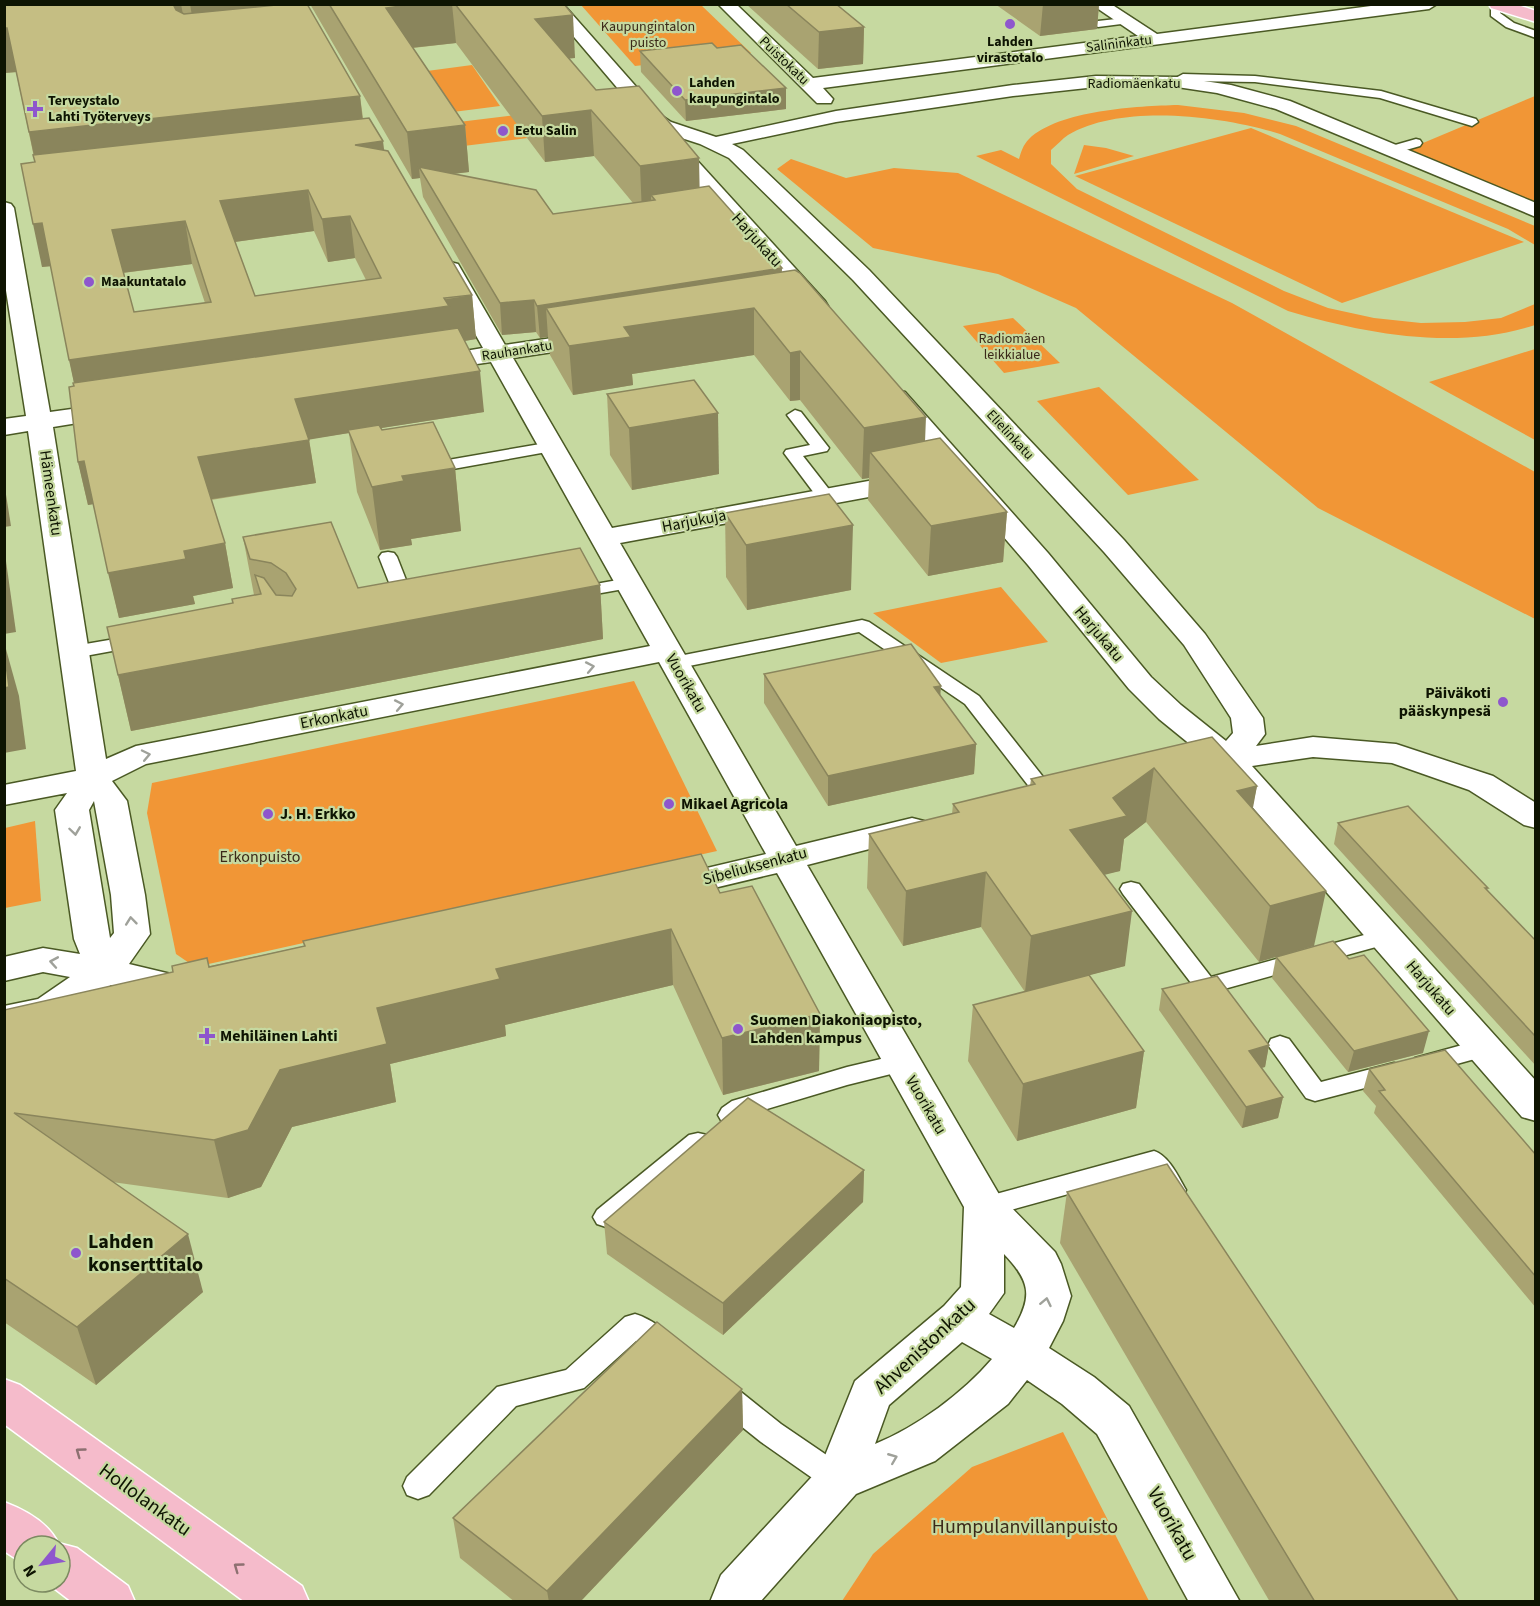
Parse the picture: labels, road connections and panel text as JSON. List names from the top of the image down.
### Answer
{
  "streets": {
    "main road": ["Hollolankatu"],
    "street": [
      "Salininkatu",
      "Puistokatu",
      "Radiomäenkatu",
      "Harjukatu",
      "Rauhankatu",
      "Elielinkatu",
      "Hämeenkatu",
      "Harjukuja",
      "Vuorikatu",
      "Erkonkatu",
      "Sibeliuksenkatu",
      "Ahvenistonkatu"
    ]
  },
  "crossings": [
    ["Salininkatu", "Puistokatu"],
    ["Puistokatu", "Radiomäenkatu"],
    ["Radiomäenkatu", "Elielinkatu"],
    ["Harjukatu", "Elielinkatu"],
    ["Harjukatu", "Harjukuja"],
    ["Rauhankatu", "Vuorikatu"],
    ["Hämeenkatu", "Erkonkatu"],
    ["Harjukuja", "Vuorikatu"],
    ["Vuorikatu", "Erkonkatu"],
    ["Vuorikatu", "Sibeliuksenkatu"],
    ["Vuorikatu", "Ahvenistonkatu"]
  ],
  "one_way": ["Erkonkatu", "Hollolankatu"],
  "parks": [
    "Kaupungintalon puisto",
    "Radiomäen leikkialue",
    "Erkonpuisto",
    "Humpulanvillanpuisto"
  ],
  "places": {
    "other": [
      "Lahden virastotalo",
      "Lahden kaupungintalo",
      "Eetu Salin",
      "Maakuntatalo",
      "Päiväkoti pääskynpesä",
      "Mikael Agricola",
      "J. H. Erkko",
      "Suomen Diakoniaopisto, Lahden kampus",
      "Lahden konserttitalo"
    ],
    "health": ["Terveystalo Lahti Työterveys", "Mehiläinen Lahti"]
  },
  "north": "bottom left"
}
